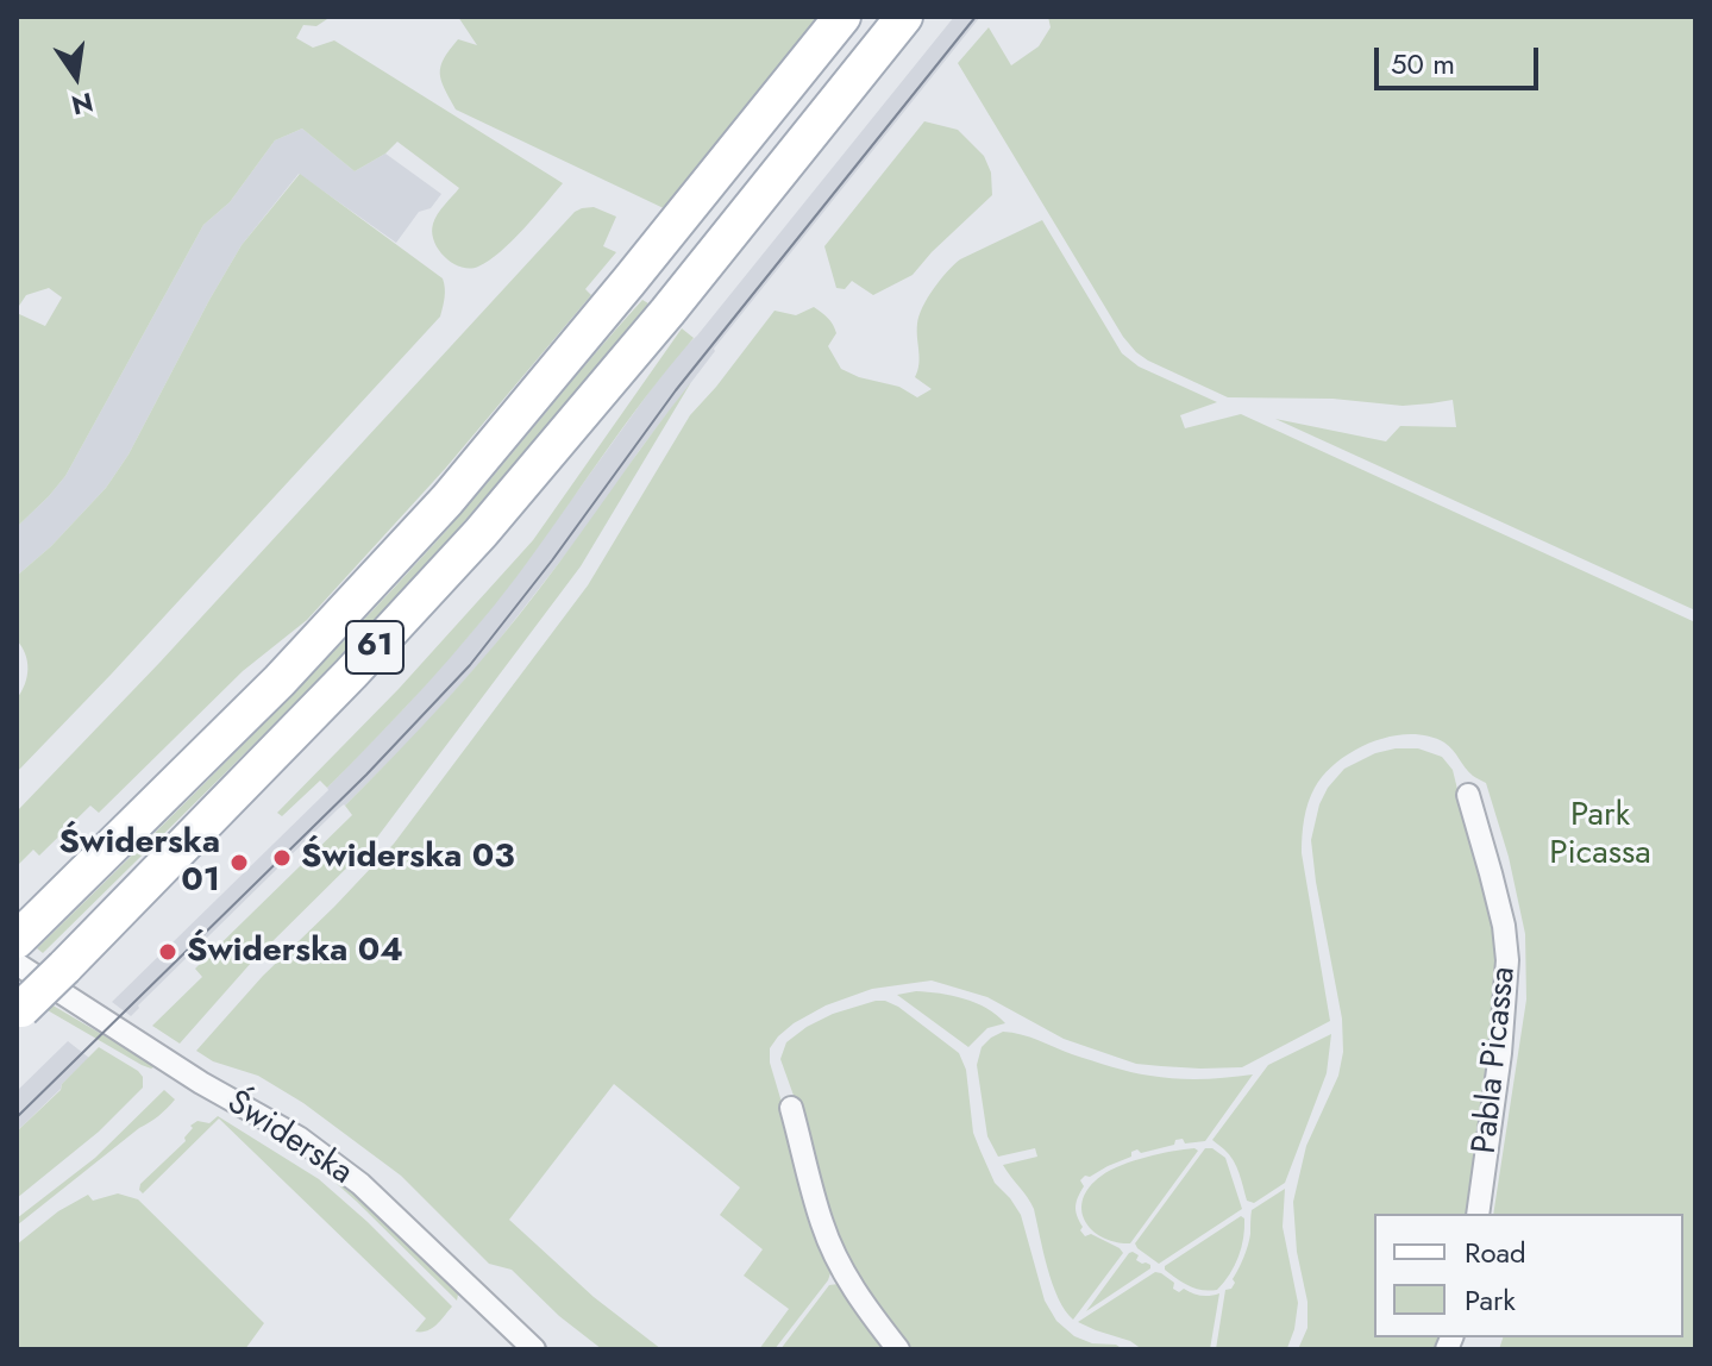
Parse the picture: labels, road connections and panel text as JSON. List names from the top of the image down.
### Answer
{
  "streets": {
    "main road": ["61"],
    "street": ["Pabla Picassa", "Świderska"]
  },
  "crossings": [
    ["61", "Świderska"]
  ],
  "parks": ["Park Picassa"],
  "places": ["Świderska 03", "Świderska 01", "Świderska 04"],
  "legend": ["Road", "Park"],
  "scale_bar": "50 m",
  "north": "bottom"
}
